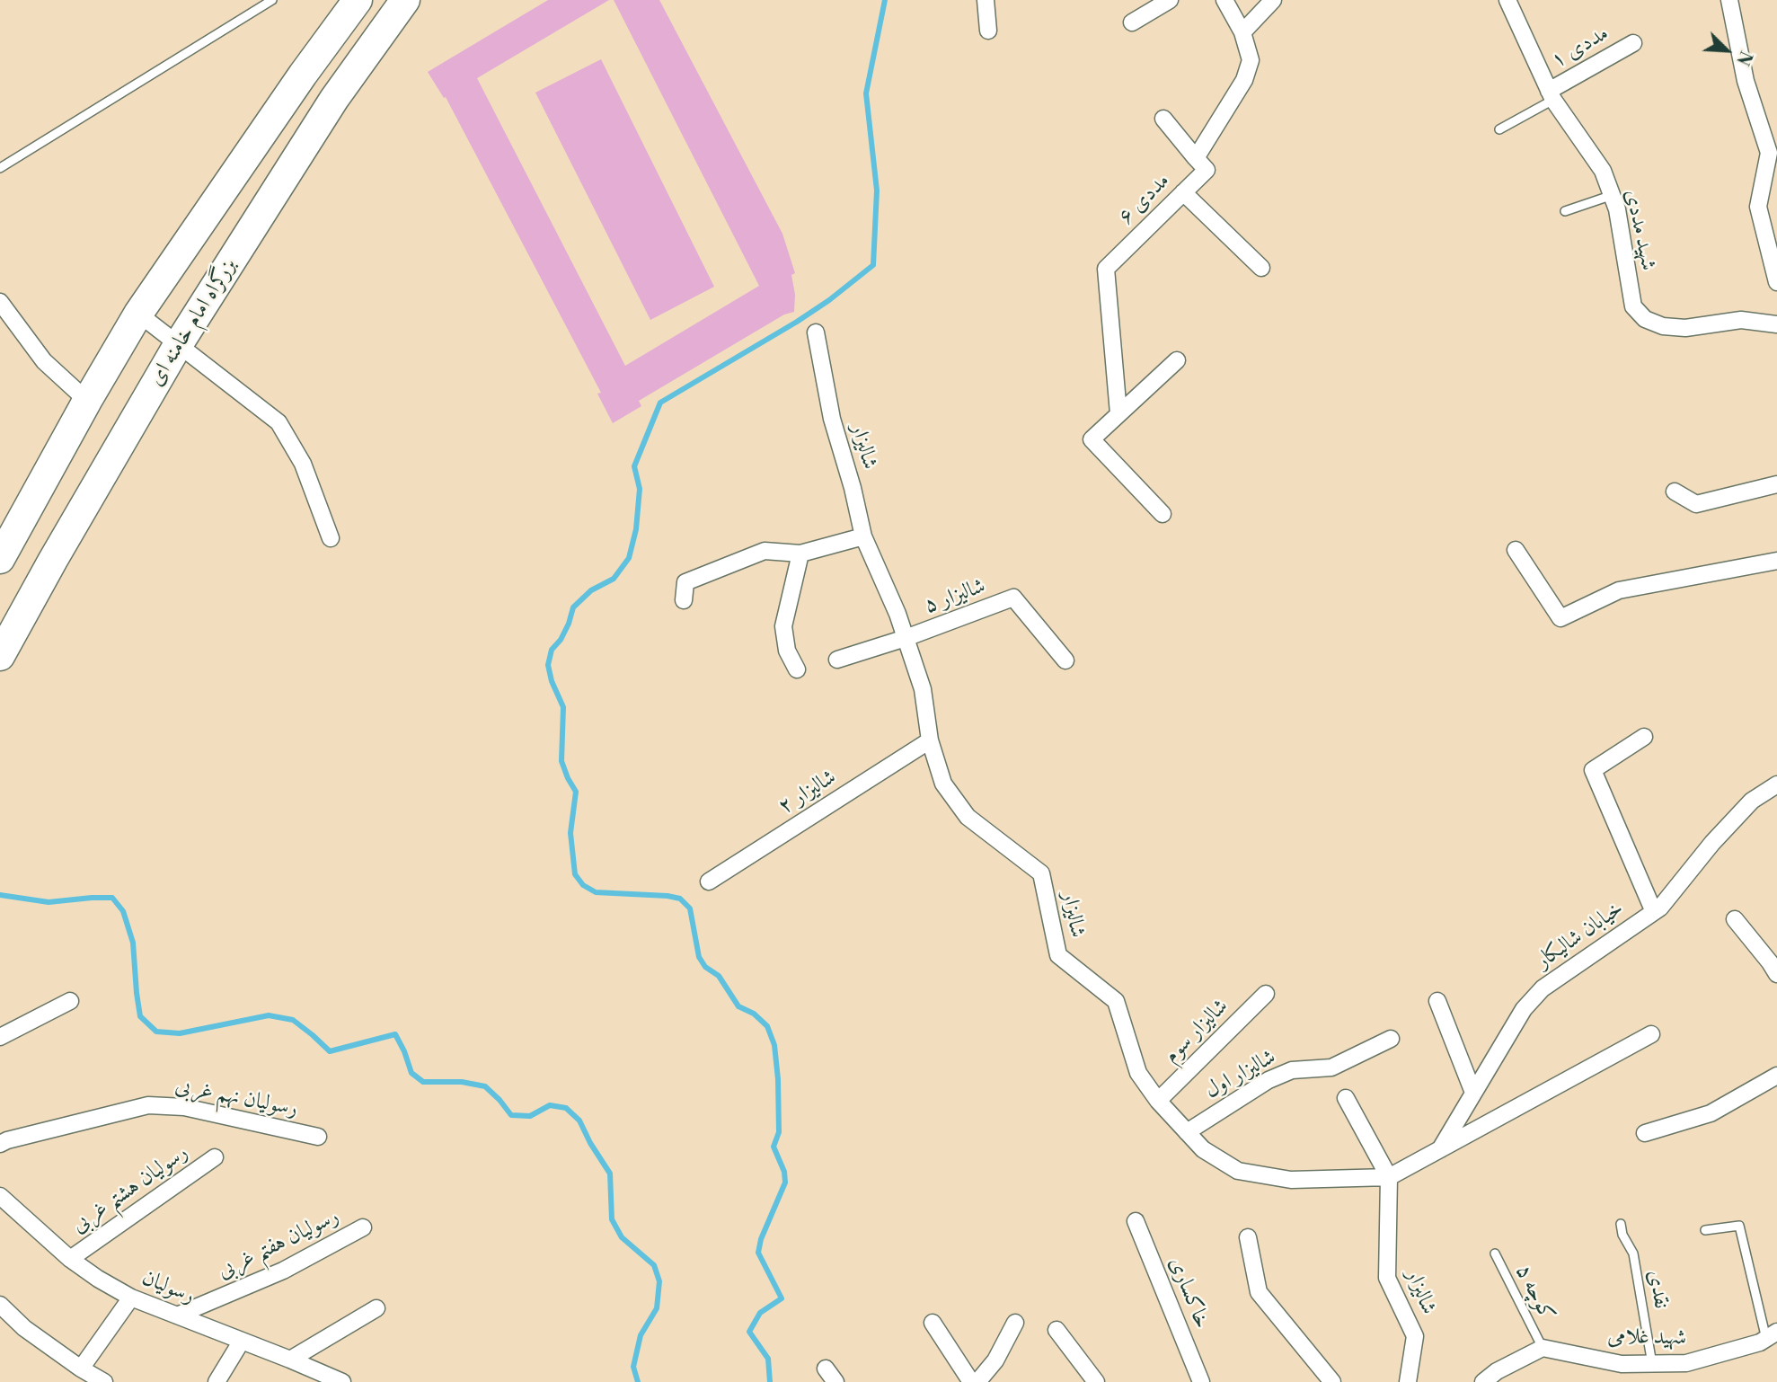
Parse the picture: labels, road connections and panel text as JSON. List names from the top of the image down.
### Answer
{
  "streets": {
    "highway": ["بزرگراه امام خامنه ای"],
    "street": [
      "مددی ۱",
      "مددی ۶",
      "شهید مددی",
      "شالیزار",
      "شالیزار ۵",
      "شالیزار ۲",
      "خیابان شالیکار",
      "شالیزار سوم",
      "شالیزار اول",
      "رسولیان نهم غربی",
      "رسولیان هشتم غربی",
      "رسولیان هفتم غربی",
      "رسولیان",
      "خاکساری",
      "شهید غلامی"
    ],
    "lane": ["نقدی", "کوچه ۵"]
  },
  "crossings": [
    ["مددی ۱", "شهید مددی"],
    ["شالیزار", "شالیزار ۵"],
    ["شالیزار", "شالیزار ۲"],
    ["شالیزار", "شالیزار سوم"],
    ["شالیزار", "شالیزار اول"],
    ["رسولیان هشتم غربی", "رسولیان"],
    ["رسولیان هفتم غربی", "رسولیان"],
    ["نقدی", "شهید غلامی"],
    ["کوچه ۵", "شهید غلامی"]
  ],
  "north": "bottom right"
}
